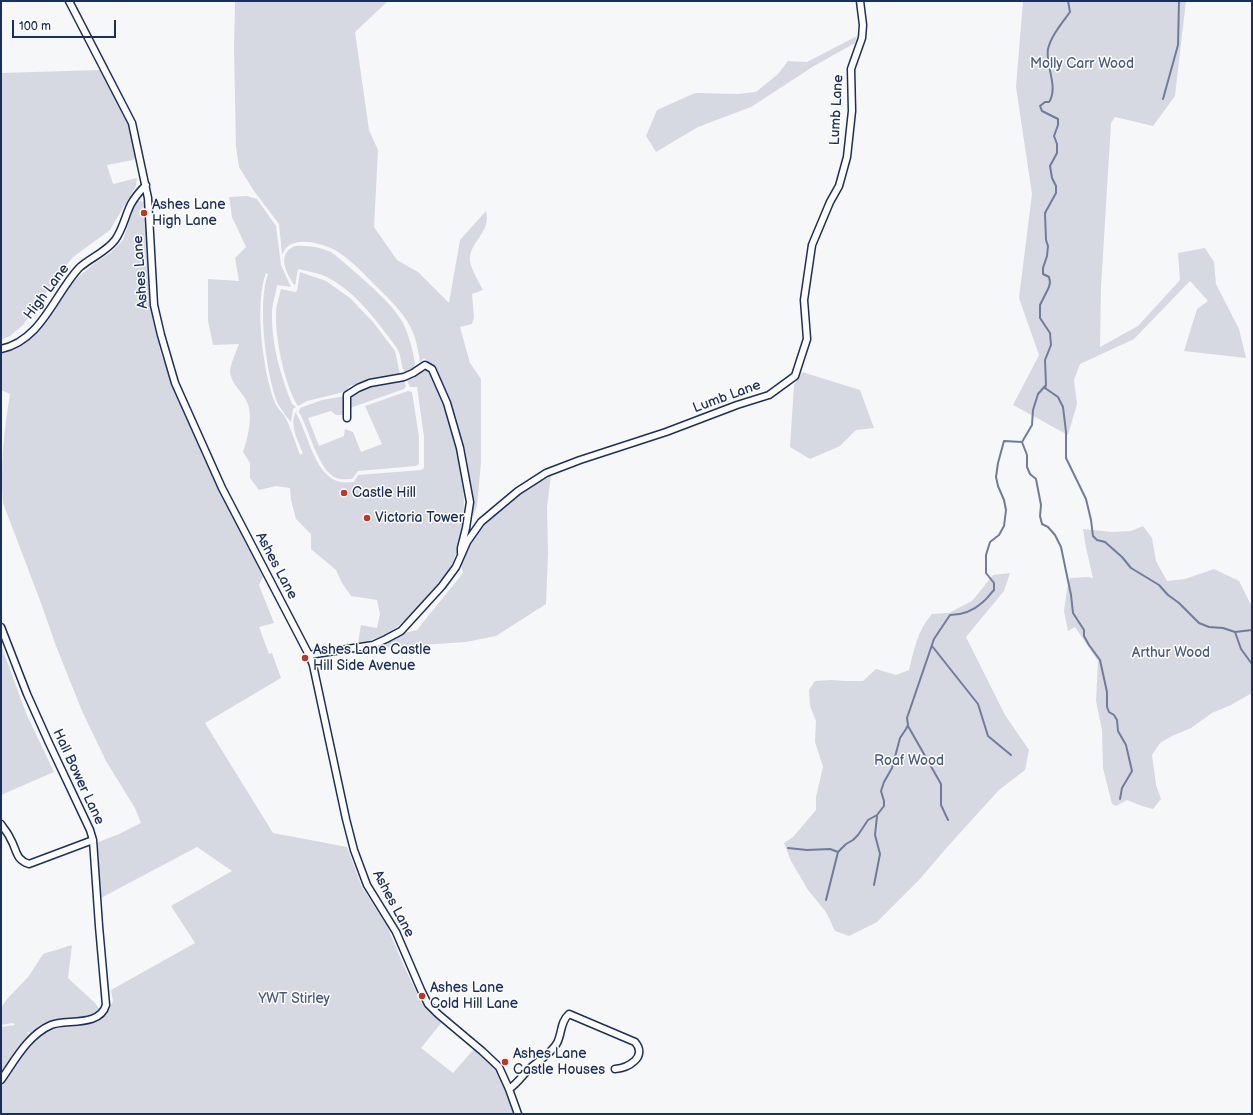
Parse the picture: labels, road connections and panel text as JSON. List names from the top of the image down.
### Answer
{
  "streets": {
    "street": [
      "Lumb Lane",
      "Ashes Lane",
      "High Lane",
      "Hall Bower Lane"
    ]
  },
  "crossings": [
    ["Lumb Lane", "Ashes Lane"],
    ["Ashes Lane", "High Lane"]
  ],
  "parks": [
    "Molly Carr Wood",
    "Arthur Wood",
    "Roaf Wood",
    "YWT Stirley"
  ],
  "places": [
    "Ashes Lane High Lane",
    "Castle Hill",
    "Victoria Tower",
    "Ashes Lane Castle Hill Side Avenue",
    "Ashes Lane Cold Hill Lane",
    "Ashes Lane Castle Houses"
  ],
  "scale_bar": "100 m"
}
